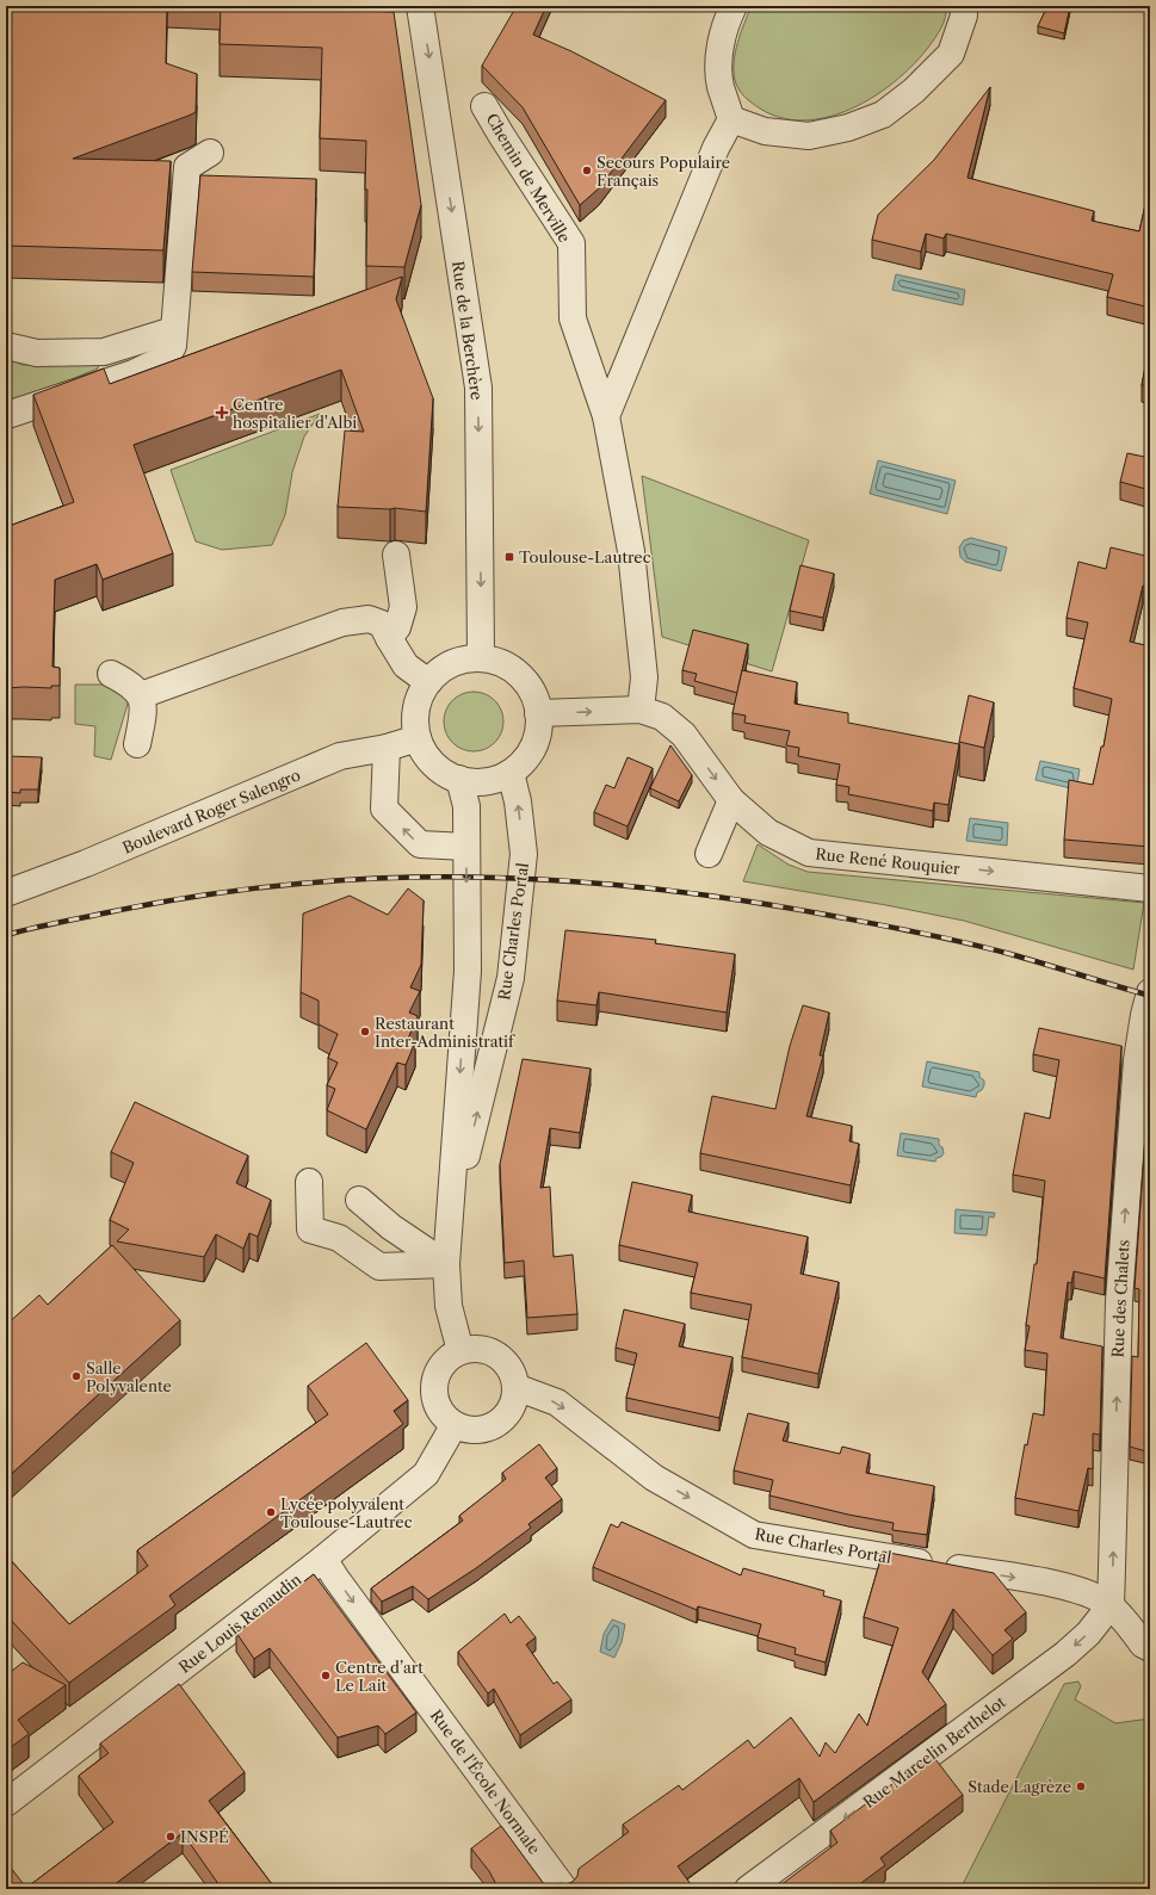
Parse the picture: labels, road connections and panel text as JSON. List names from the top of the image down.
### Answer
{
  "streets": {
    "street": [
      "Chemin de Merville",
      "Rue de la Berchère",
      "Boulevard Roger Salengro",
      "Rue René Rouquier",
      "Rue Charles Portal",
      "Rue des Chalets",
      "Rue Louis Renaudin",
      "Rue Marcelin Berthelot",
      "Rue de l'École Normale"
    ]
  },
  "crossings": [
    ["Chemin de Merville", "Rue René Rouquier"],
    ["Rue de la Berchère", "Boulevard Roger Salengro"],
    ["Rue de la Berchère", "Rue René Rouquier"],
    ["Rue de la Berchère", "Rue Charles Portal"],
    ["Boulevard Roger Salengro", "Rue René Rouquier"],
    ["Boulevard Roger Salengro", "Rue Charles Portal"],
    ["Rue René Rouquier", "Rue Charles Portal"],
    ["Rue Charles Portal", "Rue des Chalets"],
    ["Rue Charles Portal", "Rue Louis Renaudin"],
    ["Rue Charles Portal", "Rue Marcelin Berthelot"],
    ["Rue des Chalets", "Rue Marcelin Berthelot"],
    ["Rue Louis Renaudin", "Rue de l'École Normale"]
  ],
  "one_way": [
    "Rue de la Berchère",
    "Rue René Rouquier",
    "Rue des Chalets",
    "Rue Marcelin Berthelot",
    "Rue de l'École Normale"
  ],
  "places": {
    "other": [
      "Secours Populaire Français",
      "Restaurant Inter-Administratif",
      "Salle Polyvalente",
      "Lycée polyvalent Toulouse-Lautrec",
      "Centre d’art Le Lait",
      "Stade Lagrèze",
      "INSPÉ"
    ],
    "health": ["Centre hospitalier d'Albi"],
    "transit": ["Toulouse-Lautrec"]
  }
}
